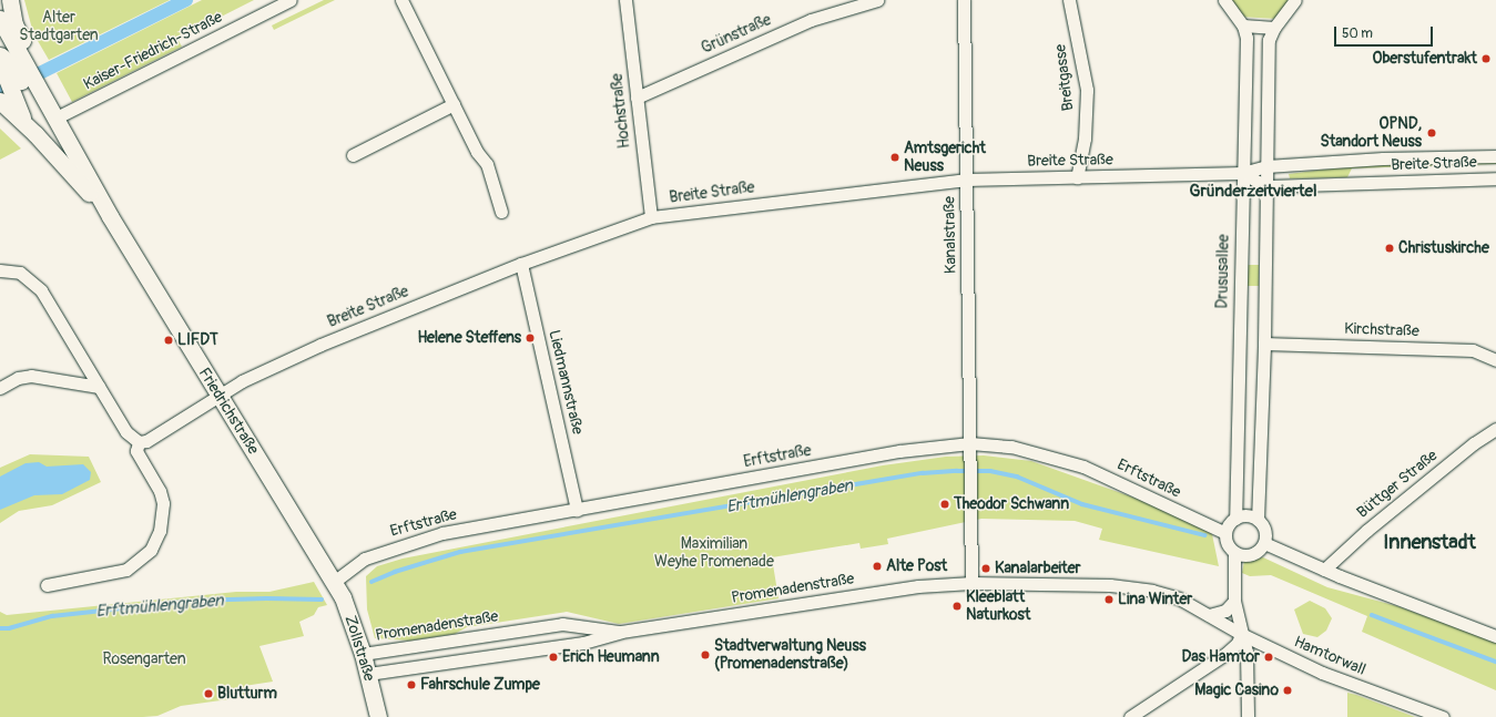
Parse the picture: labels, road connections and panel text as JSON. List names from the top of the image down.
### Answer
{
  "streets": {
    "main road": ["Friedrichstraße", "Zollstraße"],
    "street": [
      "Grünstraße",
      "Kaiser-Friedrich-Straße",
      "Breitgasse",
      "Hochstraße",
      "Breite Straße",
      "Kanalstraße",
      "Drususallee",
      "Kirchstraße",
      "Liedmannstraße",
      "Erftstraße",
      "Büttger Straße",
      "Promenadenstraße",
      "Hamtorwall"
    ]
  },
  "crossings": [
    ["Grünstraße", "Hochstraße"],
    ["Kaiser-Friedrich-Straße", "Friedrichstraße"],
    ["Breitgasse", "Breite Straße"],
    ["Hochstraße", "Breite Straße"],
    ["Breite Straße", "Kanalstraße"],
    ["Breite Straße", "Drususallee"],
    ["Breite Straße", "Liedmannstraße"],
    ["Breite Straße", "Friedrichstraße"],
    ["Kanalstraße", "Erftstraße"],
    ["Kanalstraße", "Promenadenstraße"],
    ["Kanalstraße", "Hamtorwall"],
    ["Drususallee", "Erftstraße"],
    ["Liedmannstraße", "Erftstraße"],
    ["Friedrichstraße", "Erftstraße"],
    ["Friedrichstraße", "Zollstraße"],
    ["Erftstraße", "Zollstraße"],
    ["Promenadenstraße", "Zollstraße"],
    ["Promenadenstraße", "Hamtorwall"]
  ],
  "districts": ["Gründerzeitviertel", "Innenstadt"],
  "water": ["Erftmühlengraben"],
  "parks": ["Alter Stadtgarten", "Maximilian Weyhe Promenade", "Rosengarten"],
  "places": [
    "Oberstufentrakt",
    "OPND, Standort Neuss",
    "Amtsgericht Neuss",
    "Christuskirche",
    "Helene Steffens",
    "LIFDT",
    "Theodor Schwann",
    "Alte Post",
    "Kanalarbeiter",
    "Lina Winter",
    "Kleeblatt Naturkost",
    "Stadtverwaltung Neuss (Promenadenstraße)",
    "Erich Heumann",
    "Das Hamtor",
    "Fahrschule Zumpe",
    "Magic Casino",
    "Blutturm"
  ],
  "scale_bar": "50 m"
}
